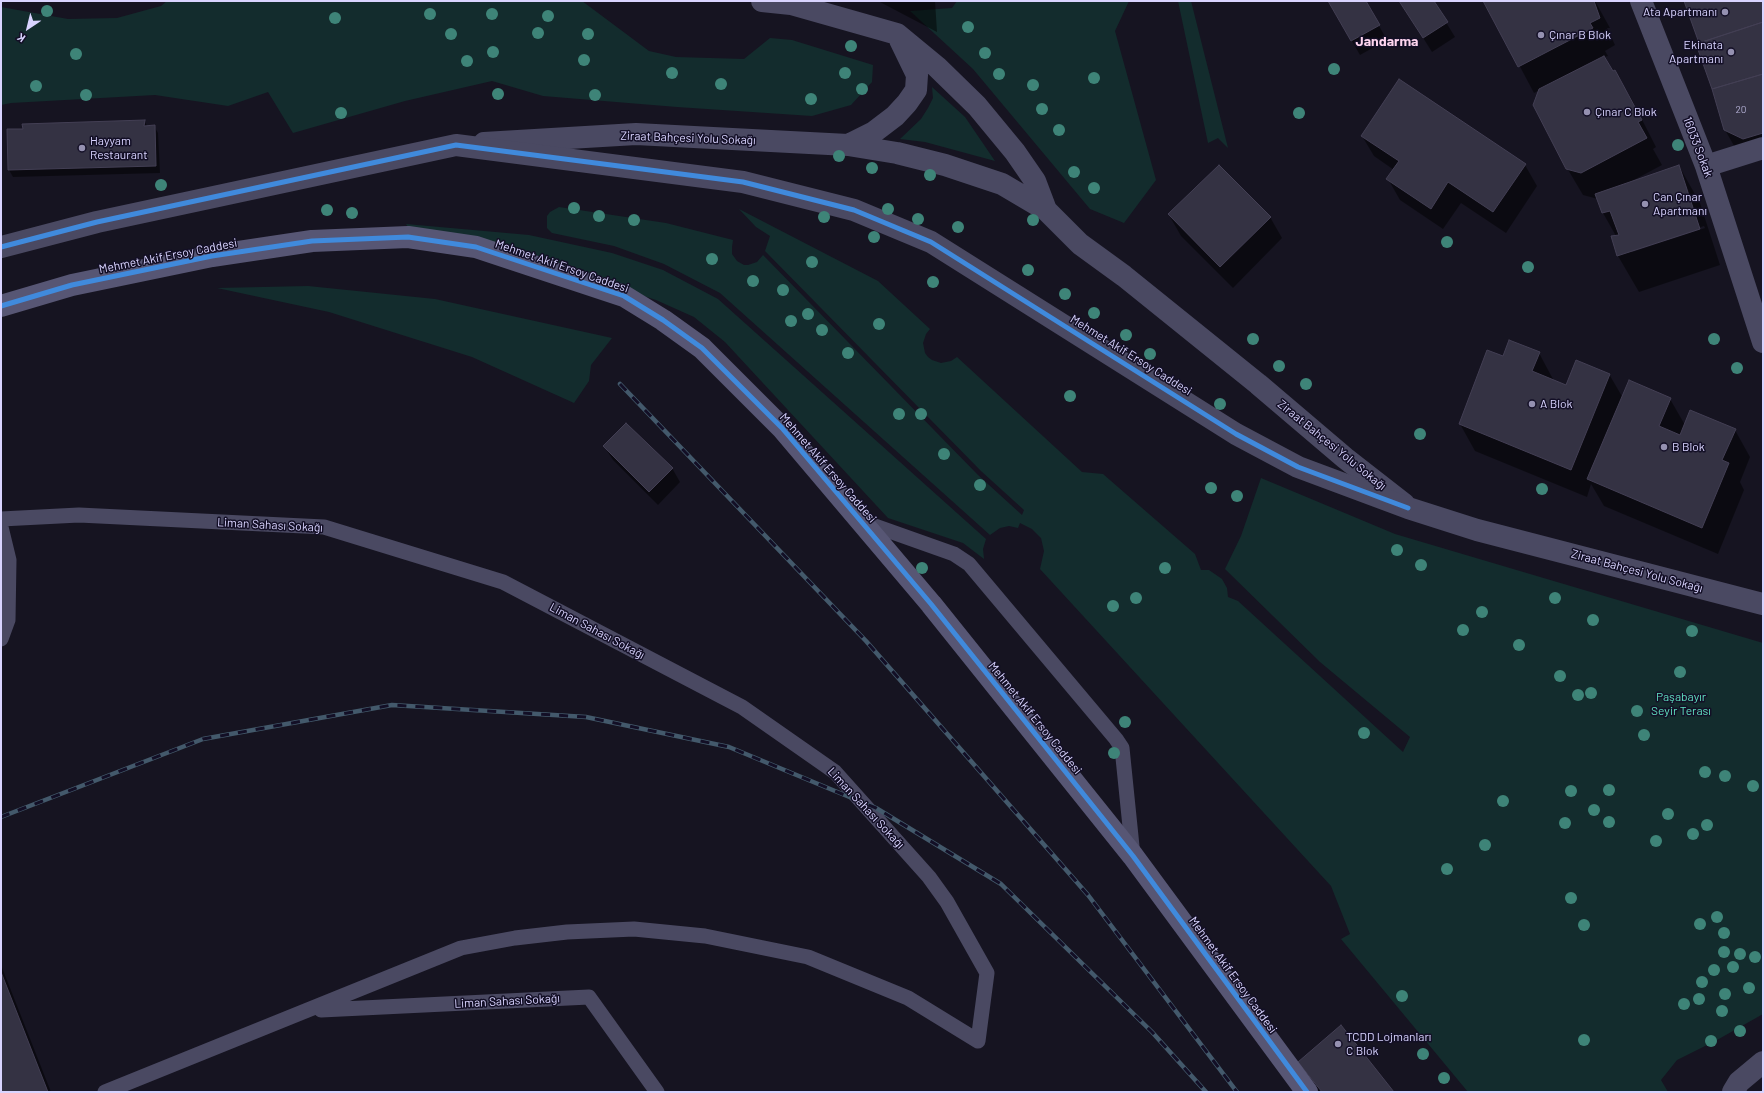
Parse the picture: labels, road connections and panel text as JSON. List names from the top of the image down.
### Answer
{
  "streets": {
    "main road": ["Mehmet Akif Ersoy Caddesi"],
    "street": ["Ziraat Bahçesi Yolu Sokağı", "16033 Sokak"],
    "lane": ["Liman Sahası Sokağı"]
  },
  "crossings": [
    ["Ziraat Bahçesi Yolu Sokağı", "Mehmet Akif Ersoy Caddesi"]
  ],
  "districts": ["Jandarma"],
  "parks": ["Paşabayır Seyir Terası"],
  "places": [
    "Ata Apartmanı",
    "Çınar B Blok",
    "Ekinata Apartmanı",
    "Çınar C Blok",
    "Hayyam Restaurant",
    "Can Çınar Apartmanı",
    "A Blok",
    "B Blok",
    "TCDD Lojmanları C Blok"
  ],
  "house_numbers": ["20"],
  "north": "bottom left"
}
